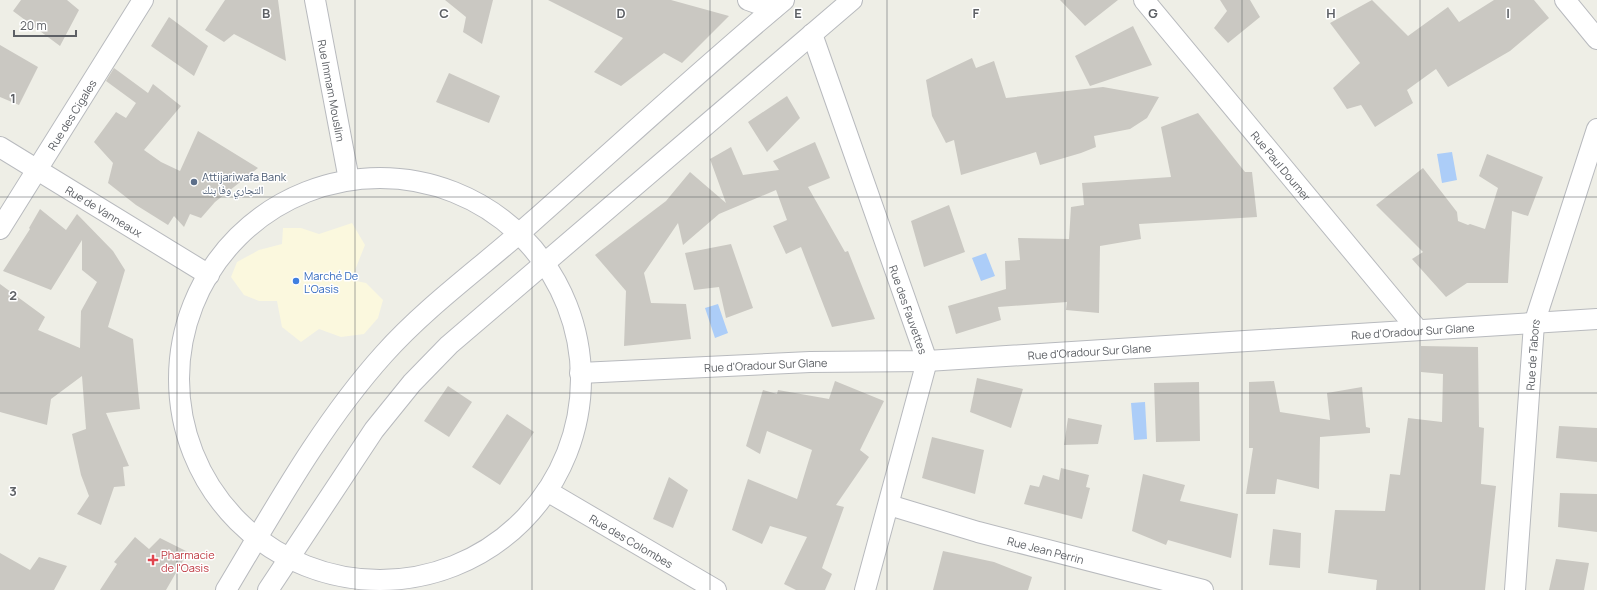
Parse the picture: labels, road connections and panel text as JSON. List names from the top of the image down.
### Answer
{
  "streets": {
    "street": [
      "Rue Immam Mouslim",
      "Rue des Cigales",
      "Rue Paul Doumer",
      "Rue de Vanneaux",
      "Rue des Fauvettes",
      "Rue d'Oradour Sur Glane",
      "Rue de Tabors",
      "Rue des Colombes",
      "Rue Jean Perrin"
    ]
  },
  "crossings": [
    ["Rue des Cigales", "Rue de Vanneaux"],
    ["Rue Paul Doumer", "Rue d'Oradour Sur Glane"],
    ["Rue des Fauvettes", "Rue d'Oradour Sur Glane"],
    ["Rue des Fauvettes", "Rue Jean Perrin"],
    ["Rue d'Oradour Sur Glane", "Rue de Tabors"]
  ],
  "places": {
    "other": ["Attijariwafa Bank التجاري وفا بنك", "Marché De L'Oasis"],
    "health": ["Pharmacie de l'Oasis"]
  },
  "scale_bar": "20 m",
  "grid": {
    "columns": [
      "B",
      "C",
      "D",
      "E",
      "F",
      "G",
      "H",
      "I"
    ],
    "rows": ["1", "2", "3"]
  }
}
